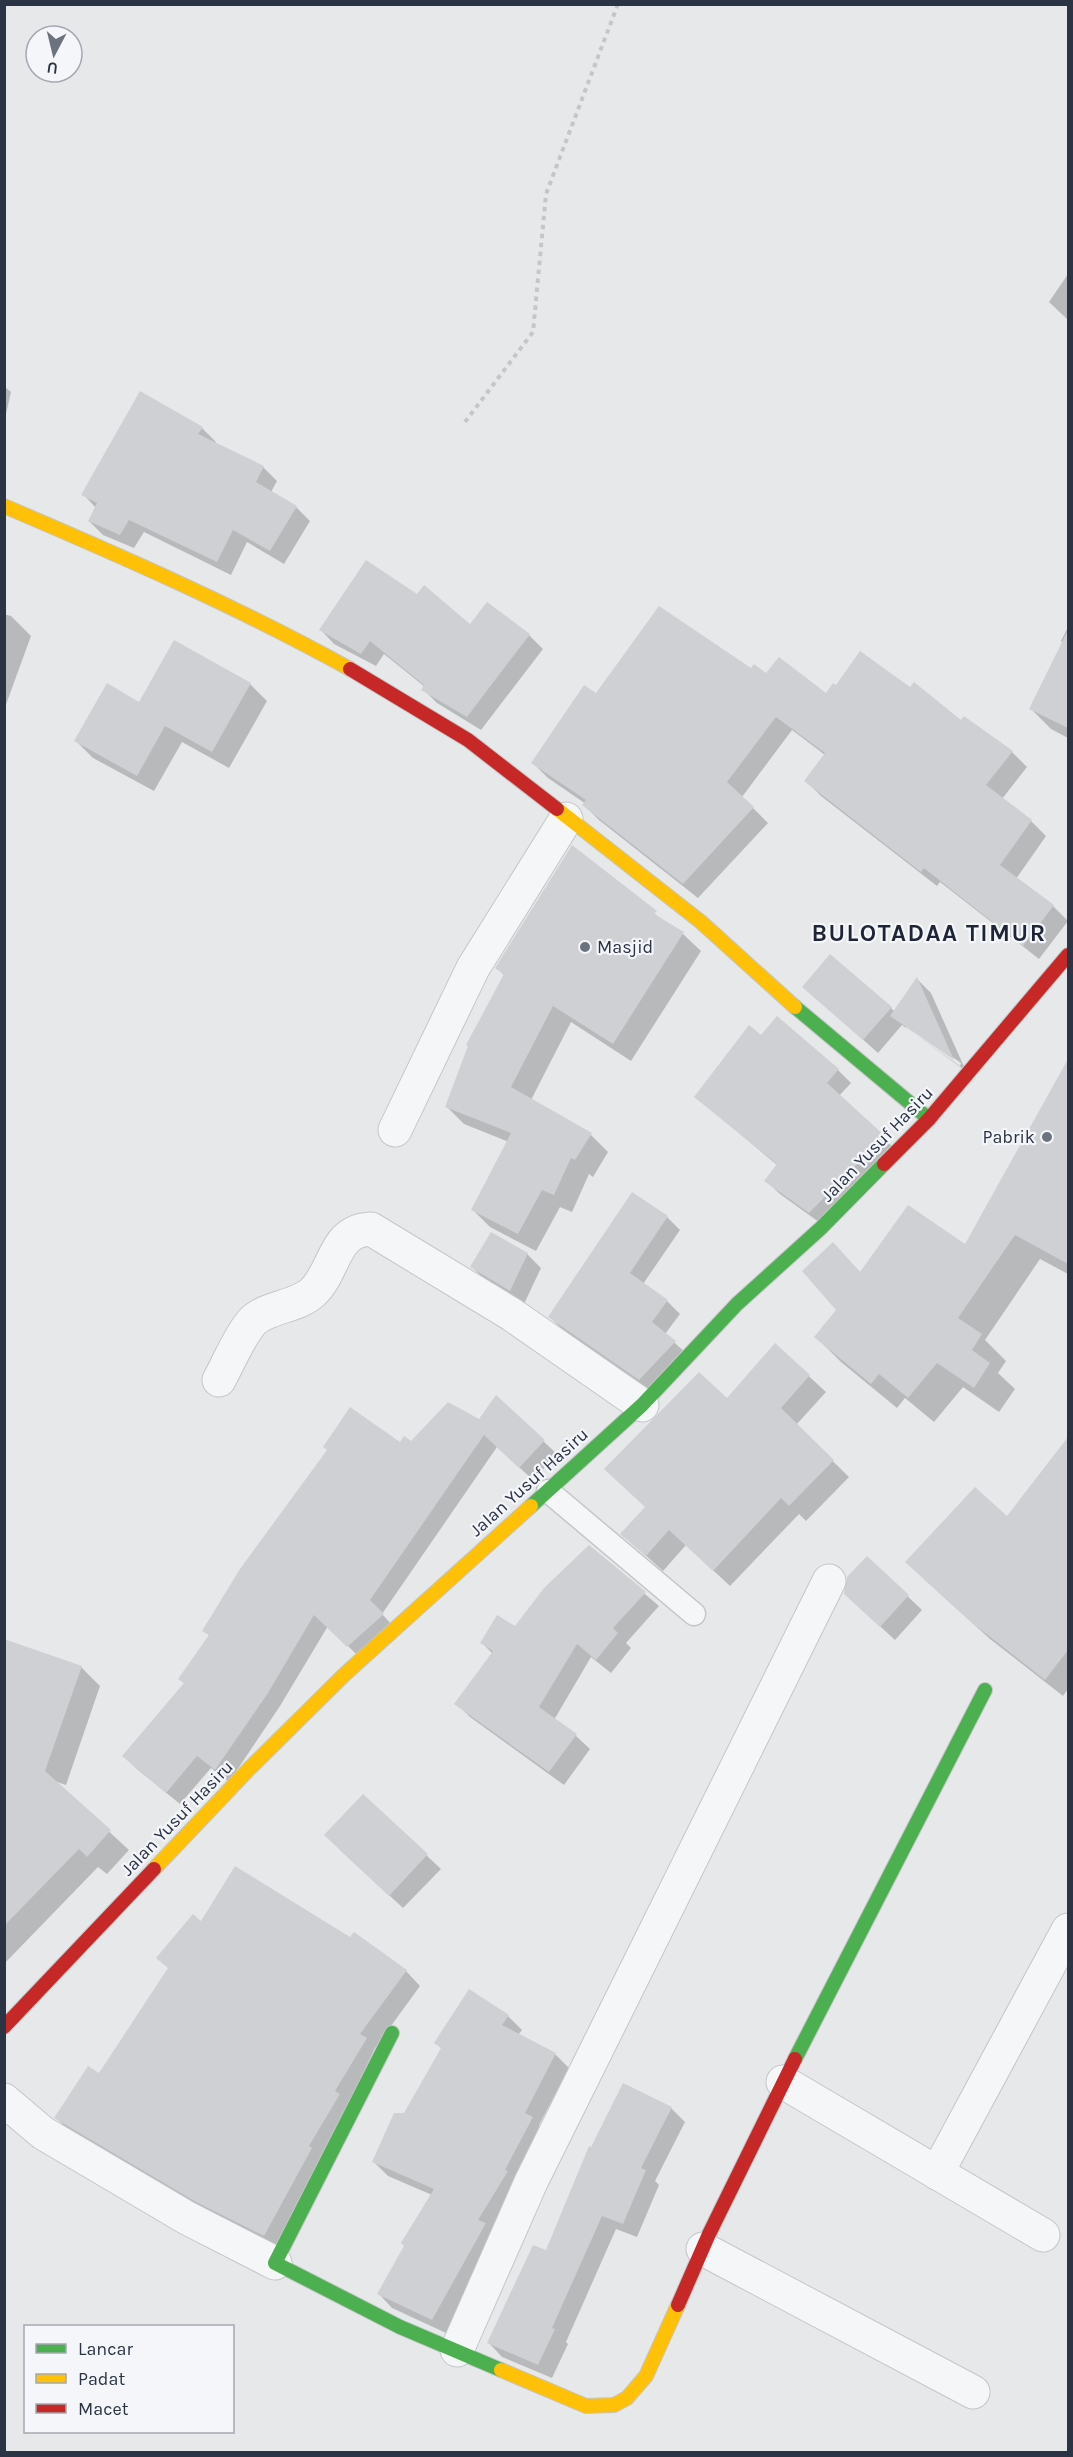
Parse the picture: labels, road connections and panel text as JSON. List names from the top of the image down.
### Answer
{
  "streets": {
    "street": ["Jalan Yusuf Hasiru"]
  },
  "districts": ["BULOTADAA TIMUR"],
  "places": ["Masjid", "Pabrik"],
  "legend": ["Lancar", "Padat", "Macet"],
  "north": "bottom"
}
